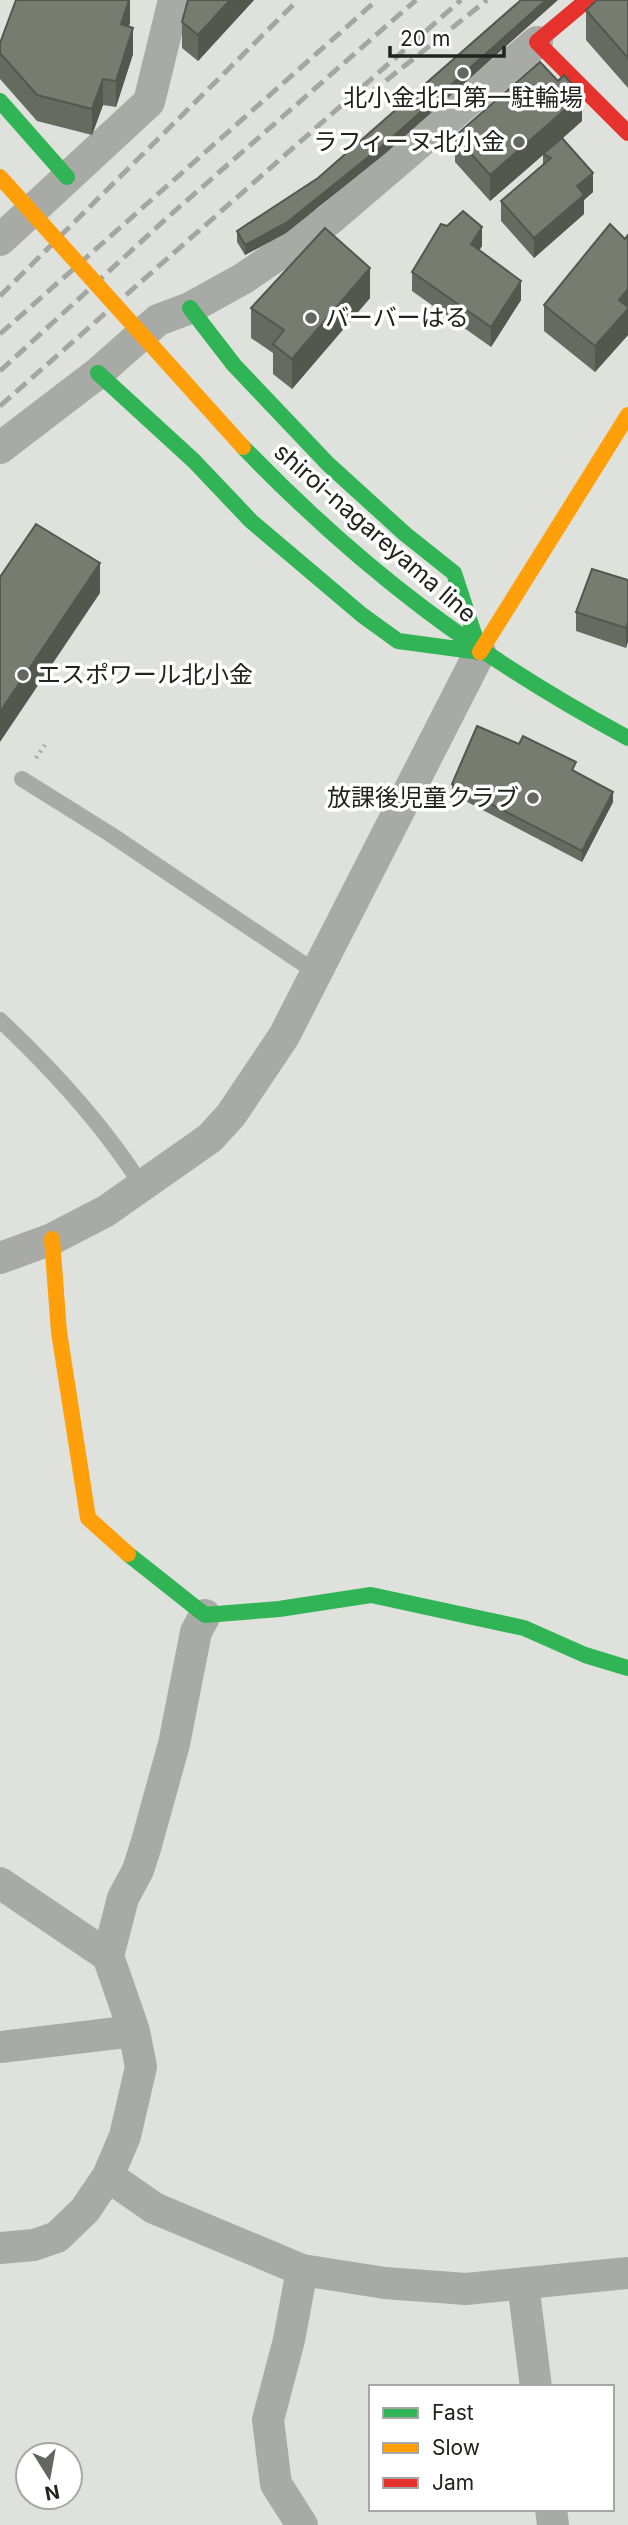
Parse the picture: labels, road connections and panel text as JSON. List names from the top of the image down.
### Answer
{
  "streets": {
    "main road": ["shiroi-nagareyama line"]
  },
  "places": [
    "北小金北口第一駐輪場",
    "ラフィーヌ北小金",
    "バーバーはる",
    "エスポワール北小金",
    "放課後児童クラブ"
  ],
  "legend": ["Fast", "Slow", "Jam"],
  "scale_bar": "20 m",
  "north": "bottom"
}
